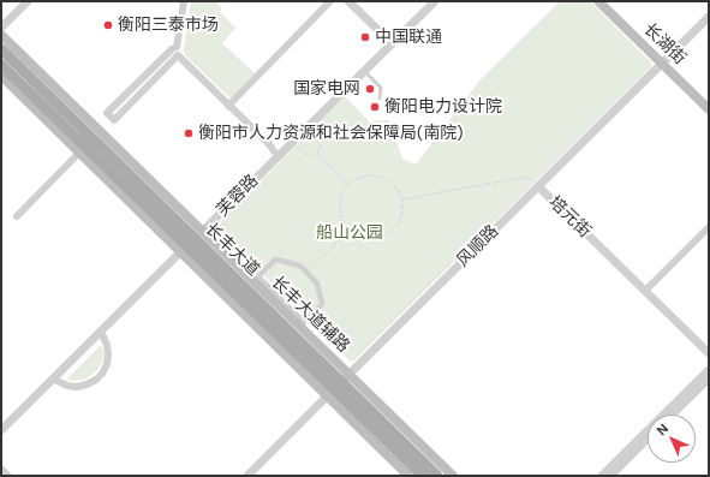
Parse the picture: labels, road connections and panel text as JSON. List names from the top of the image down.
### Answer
{
  "streets": {
    "main road": ["长湖街", "长丰大道", "长丰大道辅路"],
    "street": ["芙蓉路", "培元街", "风顺路"]
  },
  "crossings": [
    ["长湖街", "风顺路"],
    ["芙蓉路", "长丰大道"],
    ["芙蓉路", "长丰大道辅路"],
    ["培元街", "风顺路"],
    ["风顺路", "长丰大道"],
    ["风顺路", "长丰大道辅路"],
    ["长丰大道", "长丰大道辅路"]
  ],
  "parks": ["船山公园"],
  "places": [
    "衡阳三泰市场",
    "中国联通",
    "国家电网",
    "衡阳电力设计院",
    "衡阳市人力资源和社会保障局(南院)"
  ],
  "north": "top left"
}
